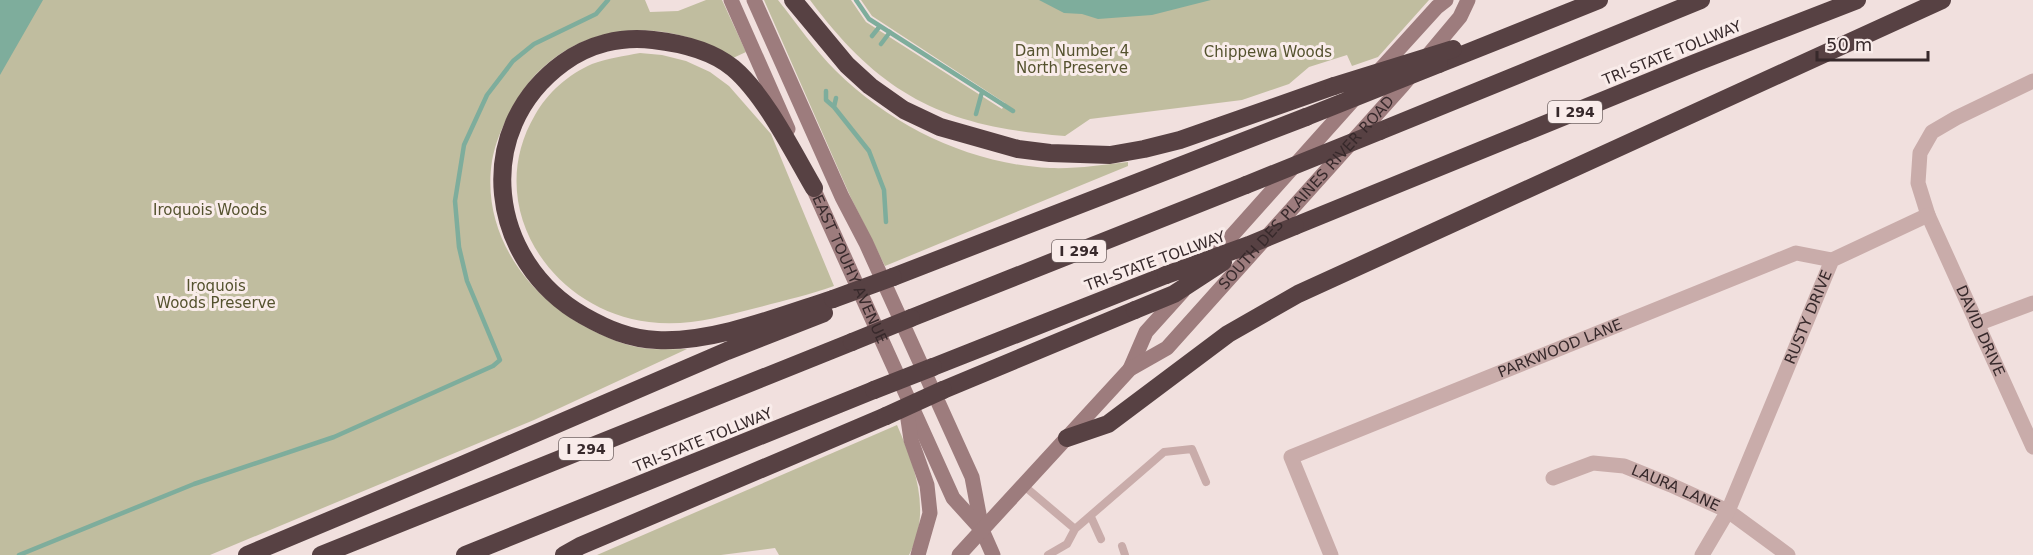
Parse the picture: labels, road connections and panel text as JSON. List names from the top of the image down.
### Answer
{
  "streets": {
    "highway": ["TRI-STATE TOLLWAY", "I 294"],
    "main road": ["SOUTH DES PLAINES RIVER ROAD", "EAST TOUHY AVENUE"],
    "street": [
      "RUSTY DRIVE",
      "DAVID DRIVE",
      "PARKWOOD LANE",
      "LAURA LANE"
    ]
  },
  "crossings": [
    ["SOUTH DES PLAINES RIVER ROAD", "EAST TOUHY AVENUE"],
    ["RUSTY DRIVE", "DAVID DRIVE"],
    ["RUSTY DRIVE", "PARKWOOD LANE"],
    ["RUSTY DRIVE", "LAURA LANE"]
  ],
  "parks": [
    "Dam Number 4 North Preserve",
    "Chippewa Woods",
    "Iroquois Woods",
    "Iroquois Woods Preserve"
  ],
  "scale_bar": "50 m"
}
